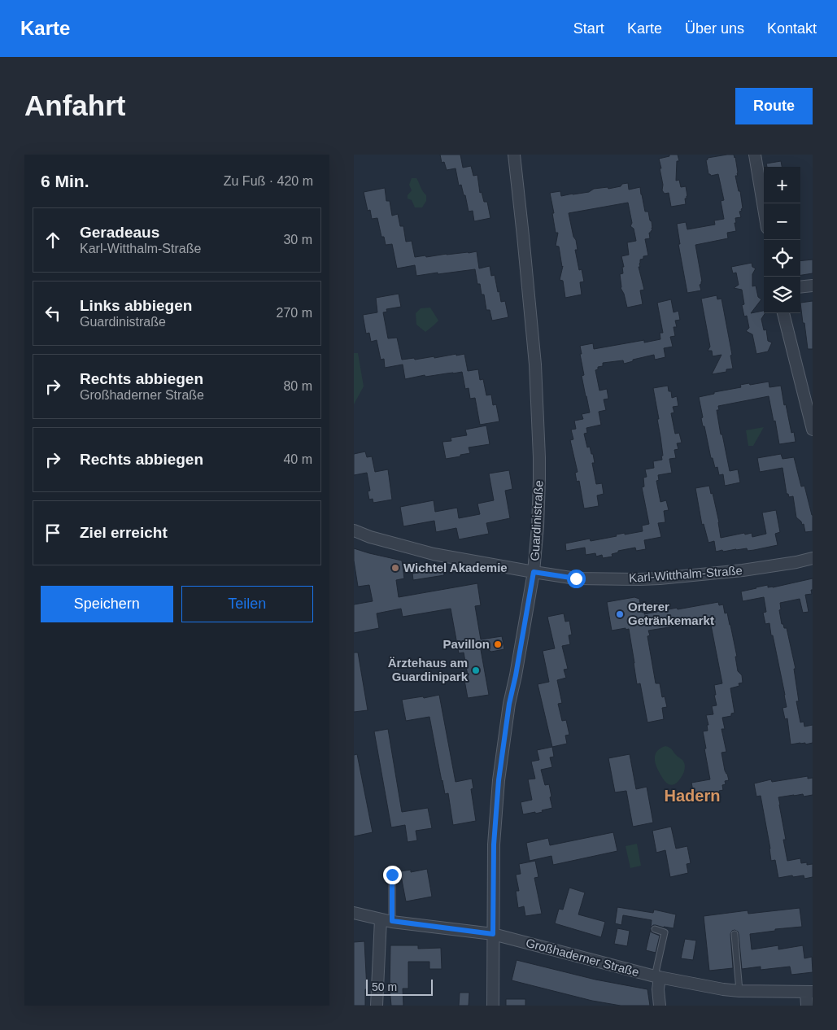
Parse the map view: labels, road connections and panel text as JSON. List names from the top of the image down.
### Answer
{
  "streets": {
    "street": ["Guardinistraße", "Karl-Witthalm-Straße", "Großhaderner Straße"]
  },
  "crossings": [
    ["Guardinistraße", "Karl-Witthalm-Straße"],
    ["Guardinistraße", "Großhaderner Straße"]
  ],
  "districts": ["Hadern"],
  "places": [
    "Wichtel Akademie",
    "Orterer Getränkemarkt",
    "Pavillon",
    "Ärztehaus am Guardinipark"
  ],
  "scale_bar": "50 m",
  "page": {
    "header": "Karte",
    "nav": [
      "Start",
      "Karte",
      "Über uns",
      "Kontakt"
    ],
    "buttons": [
      "Route",
      ["Speichern", "Teilen"]
    ],
    "title": "Anfahrt",
    "heading": ["6 Min.", "Zu Fuß · 420 m"],
    "map_buttons": ["+", "−"],
    "list": [
      ["Geradeaus", "Karl-Witthalm-Straße", "30 m"],
      ["Links abbiegen", "Guardinistraße", "270 m"],
      ["Rechts abbiegen", "Großhaderner Straße", "80 m"],
      ["Rechts abbiegen", "40 m"],
      "Ziel erreicht"
    ],
    "scale": "50 m"
  }
}
